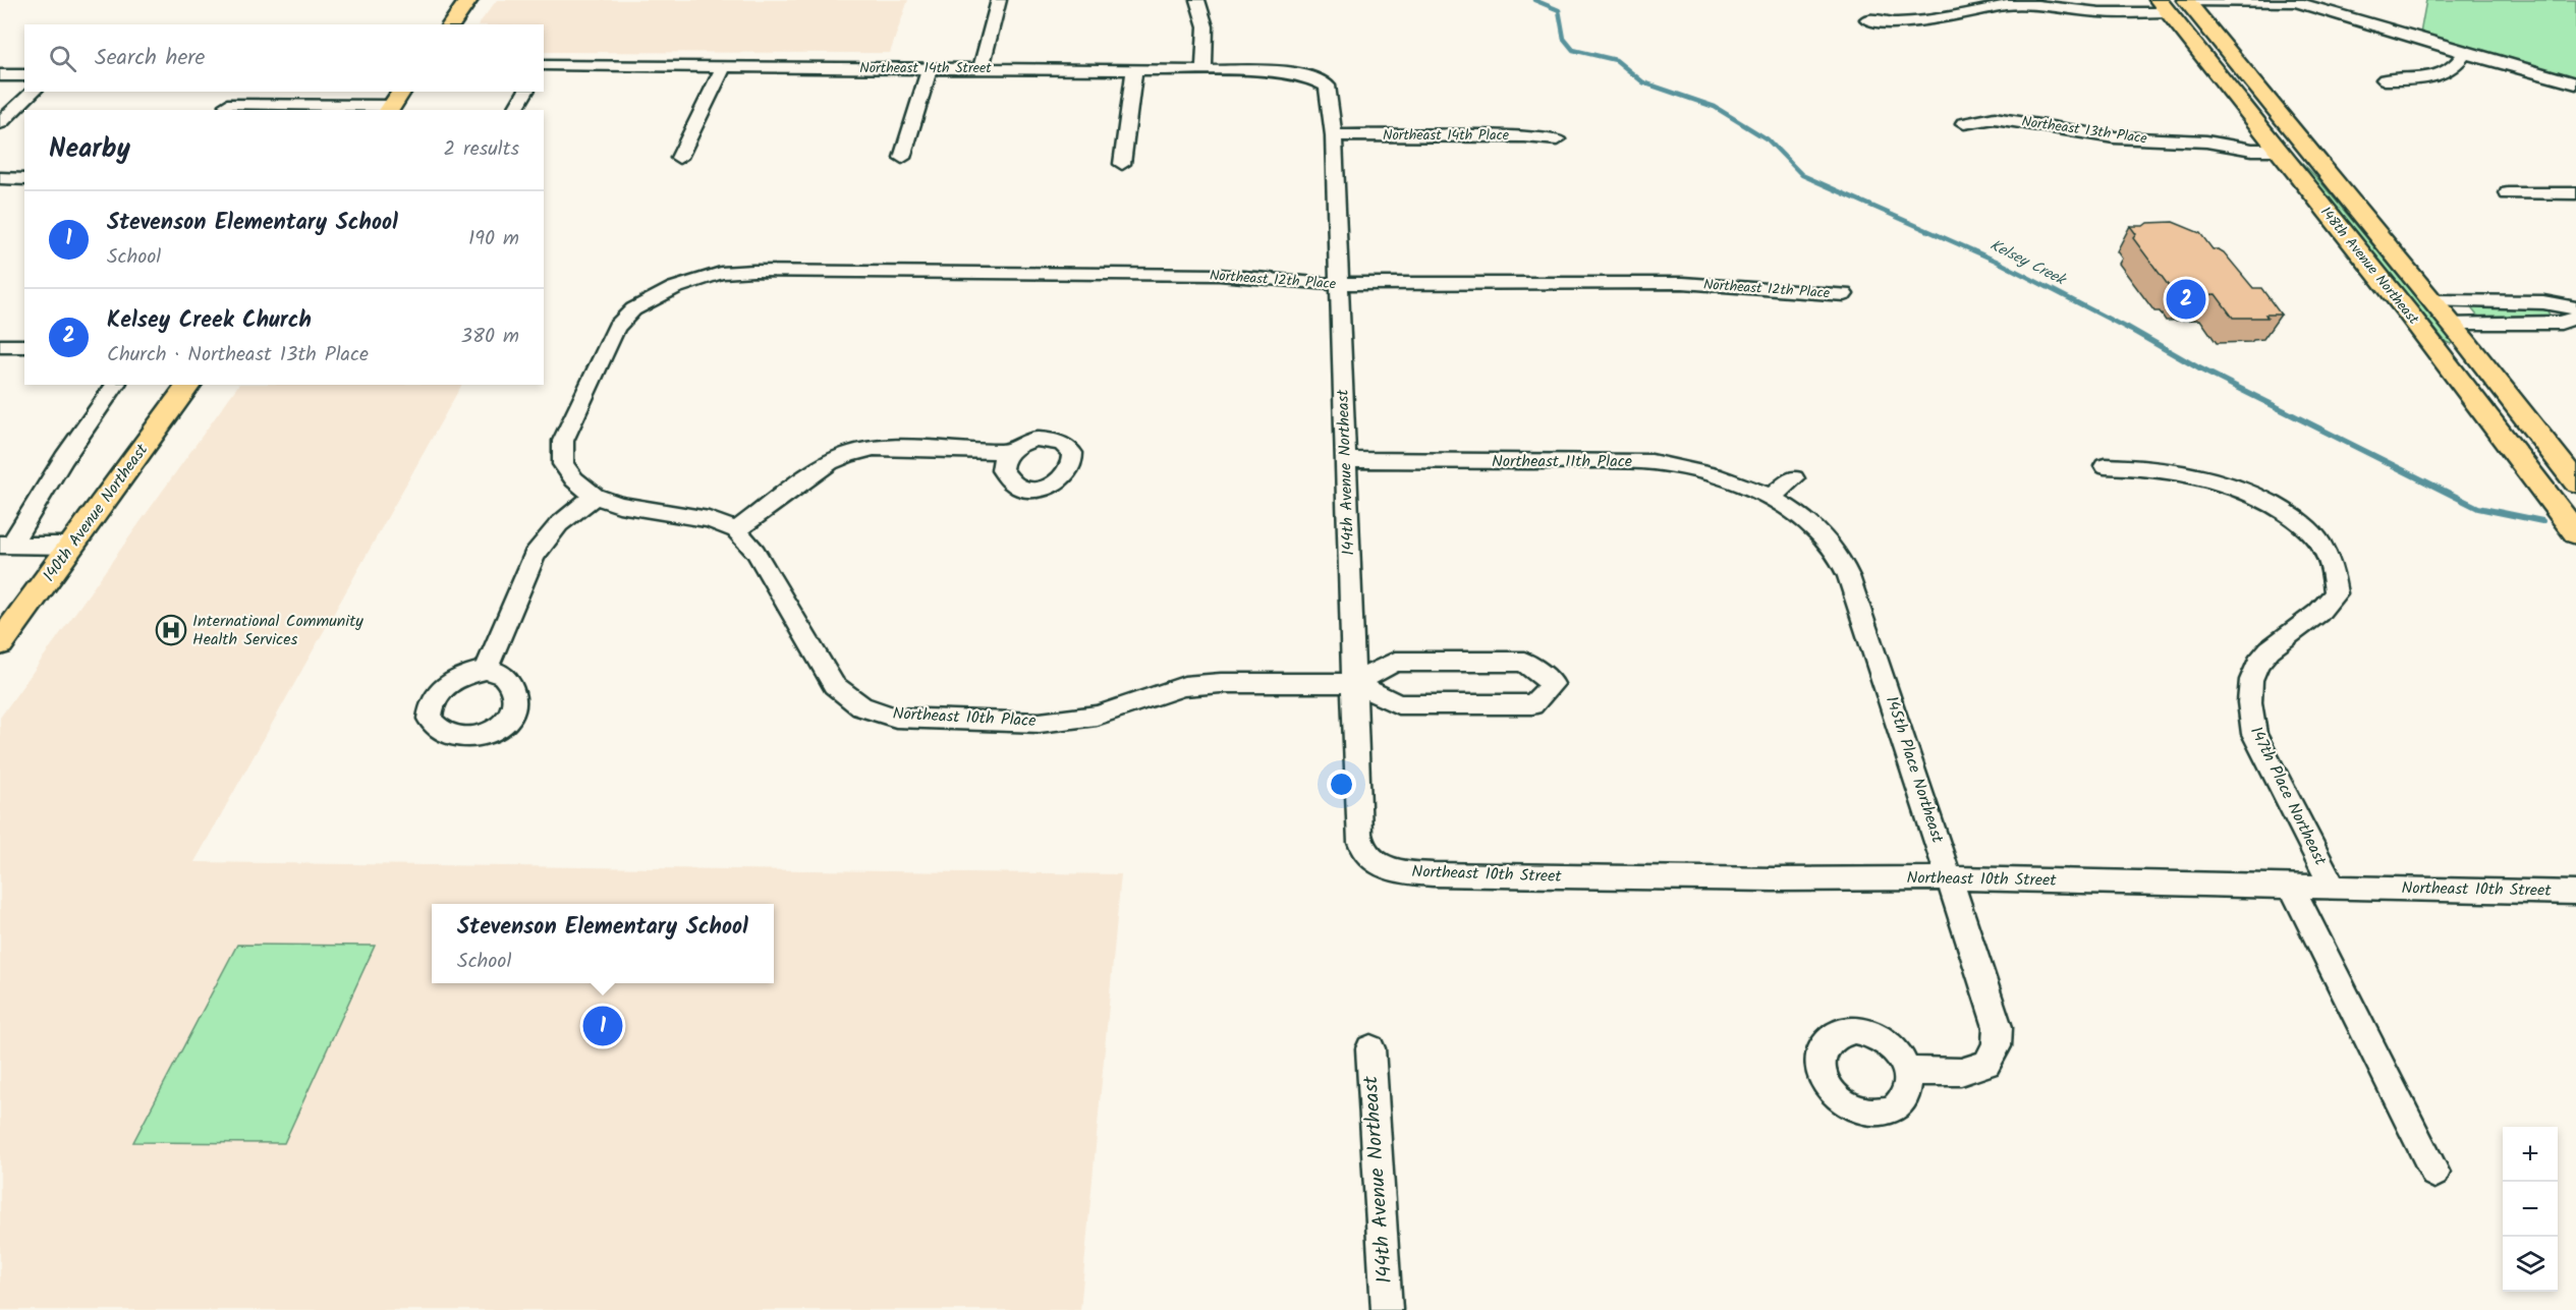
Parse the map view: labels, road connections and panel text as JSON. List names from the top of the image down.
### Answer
{
  "streets": {
    "main road": ["148th Avenue Northeast", "140th Avenue Northeast"],
    "street": [
      "Northeast 14th Street",
      "Northeast 13th Place",
      "Northeast 14th Place",
      "Northeast 12th Place",
      "Northeast 11th Place",
      "144th Avenue Northeast",
      "Northeast 10th Place",
      "145th Place Northeast",
      "147th Place Northeast",
      "Northeast 10th Street"
    ]
  },
  "crossings": [
    ["Northeast 14th Street", "144th Avenue Northeast"],
    ["Northeast 13th Place", "148th Avenue Northeast"],
    ["Northeast 14th Place", "144th Avenue Northeast"],
    ["Northeast 12th Place", "144th Avenue Northeast"],
    ["Northeast 12th Place", "Northeast 10th Place"],
    ["Northeast 11th Place", "144th Avenue Northeast"],
    ["Northeast 11th Place", "145th Place Northeast"],
    ["144th Avenue Northeast", "Northeast 10th Place"],
    ["144th Avenue Northeast", "Northeast 10th Street"],
    ["145th Place Northeast", "Northeast 10th Street"],
    ["147th Place Northeast", "Northeast 10th Street"]
  ],
  "water": ["Kelsey Creek"],
  "places": {
    "hospital": ["International Community Health Services"]
  },
  "page": {
    "search": "Search here",
    "heading": ["Nearby", "2 results"],
    "list": [
      {
        "mark": "1",
        "name": "Stevenson Elementary School",
        "note": "School",
        "value": "190 m"
      },
      {
        "mark": "2",
        "name": "Kelsey Creek Church",
        "note": "Church · Northeast 13th Place",
        "value": "380 m"
      }
    ],
    "pins": ["2", "1"],
    "popup": ["Stevenson Elementary School", "School"],
    "map_buttons": ["+", "−"]
  }
}
